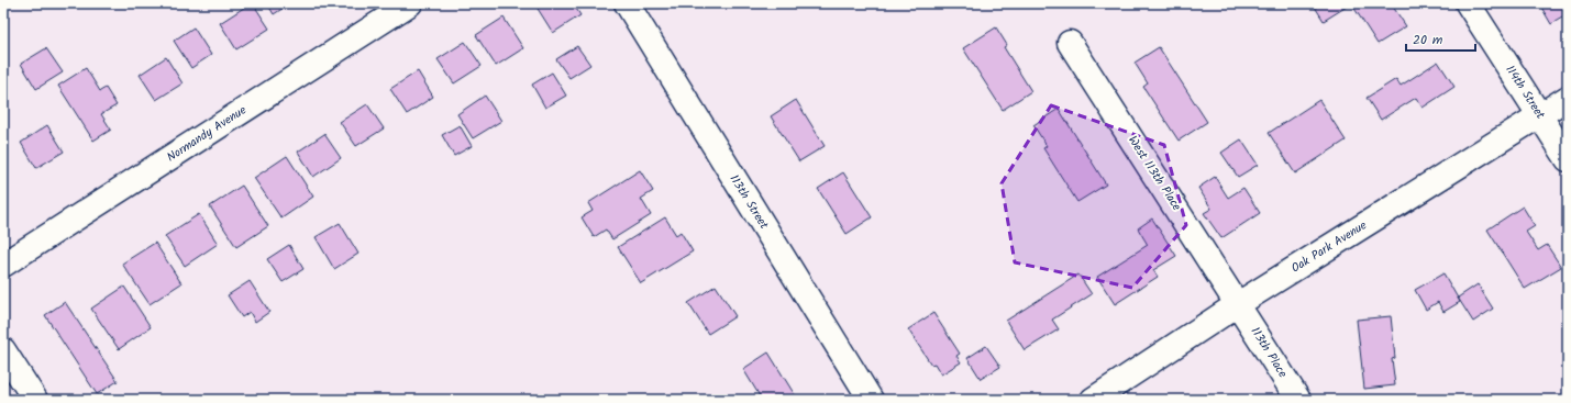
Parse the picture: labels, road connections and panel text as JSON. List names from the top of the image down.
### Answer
{
  "streets": {
    "street": [
      "114th Street",
      "Normandy Avenue",
      "West 113th Place",
      "113th Street",
      "Oak Park Avenue",
      "113th Place"
    ]
  },
  "crossings": [
    ["114th Street", "Oak Park Avenue"],
    ["West 113th Place", "Oak Park Avenue"],
    ["West 113th Place", "113th Place"],
    ["Oak Park Avenue", "113th Place"]
  ],
  "scale_bar": "20 m"
}
